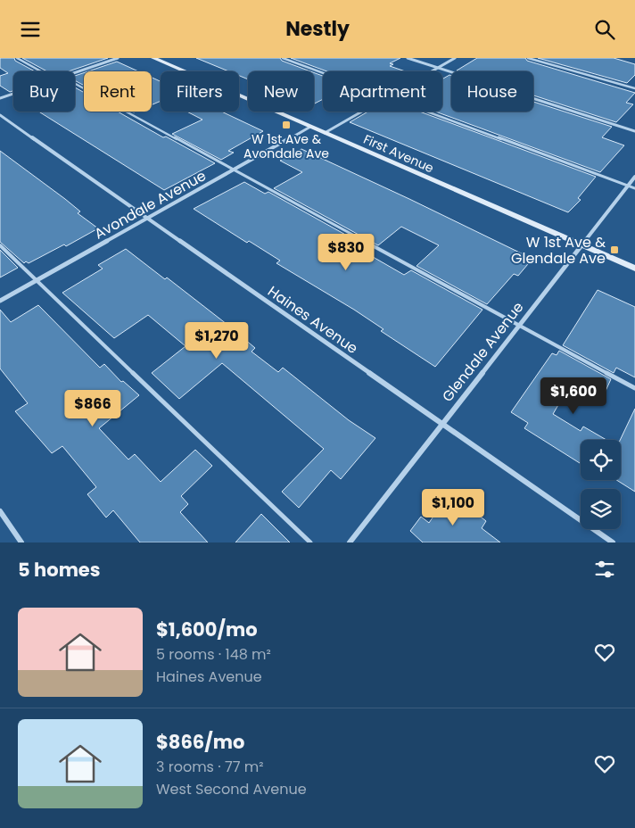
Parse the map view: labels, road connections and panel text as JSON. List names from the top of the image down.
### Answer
{
  "streets": {
    "street": [
      "First Avenue",
      "Avondale Avenue",
      "Haines Avenue",
      "Glendale Avenue"
    ]
  },
  "crossings": [
    ["First Avenue", "Avondale Avenue"],
    ["First Avenue", "Glendale Avenue"],
    ["Avondale Avenue", "Haines Avenue"],
    ["Haines Avenue", "Glendale Avenue"]
  ],
  "places": {
    "transit": ["W 1st Ave & Avondale Ave", "W 1st Ave & Glendale Ave"]
  },
  "page": {
    "header": "Nestly",
    "chip": [
      "Buy",
      "Rent",
      "Filters",
      "New",
      "Apartment",
      "House"
    ],
    "price": [
      "$830",
      "$1,270",
      "$1,600",
      "$866",
      "$1,100"
    ],
    "heading": "5 homes",
    "list": [
      {
        "name": "$1,600/mo",
        "note": "5 rooms · 148 m² · Haines Avenue"
      },
      {
        "name": "$866/mo",
        "note": "3 rooms · 77 m² · West Second Avenue"
      }
    ]
  }
}
